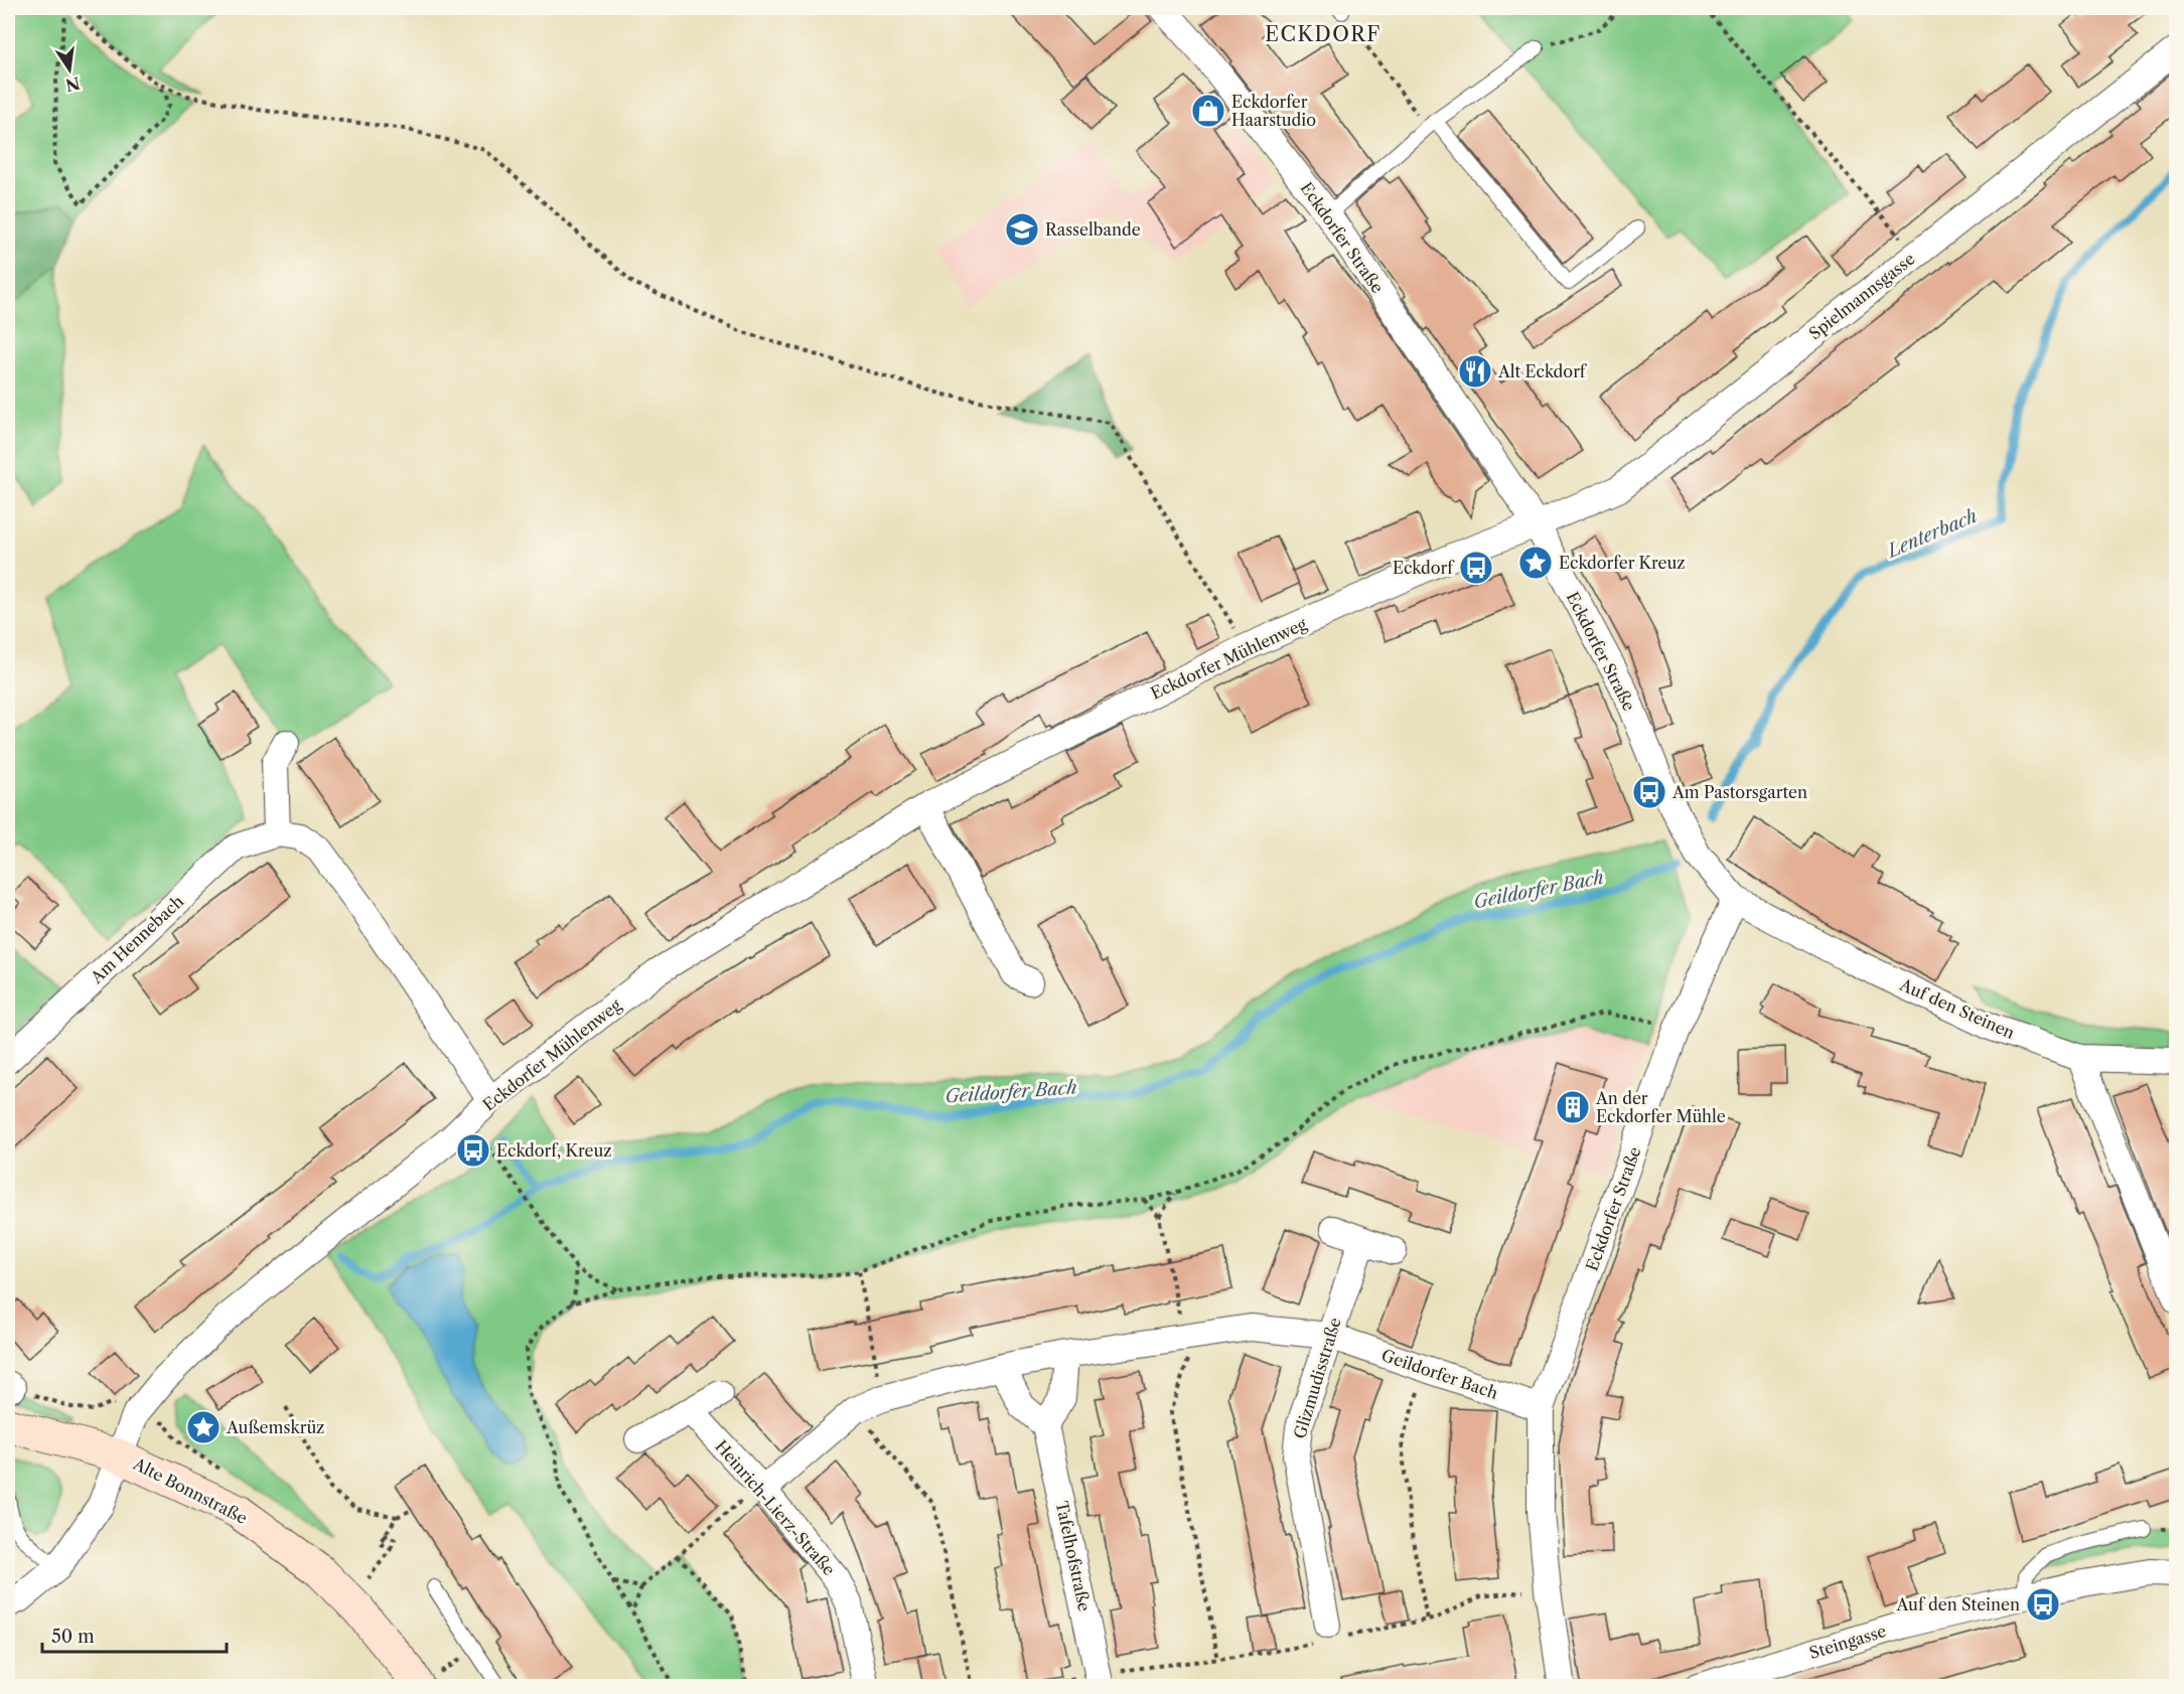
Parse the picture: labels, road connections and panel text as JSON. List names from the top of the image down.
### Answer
{
  "streets": {
    "main road": ["Alte Bonnstraße"],
    "street": [
      "Eckdorfer Straße",
      "Spielmannsgasse",
      "Eckdorfer Mühlenweg",
      "Am Hennebach",
      "Auf den Steinen",
      "Geildorfer Bach",
      "Glizmudisstraße",
      "Heinrich-Lierz-Straße",
      "Tafelhofstraße",
      "Steingasse"
    ]
  },
  "crossings": [
    ["Eckdorfer Straße", "Spielmannsgasse"],
    ["Eckdorfer Straße", "Eckdorfer Mühlenweg"],
    ["Eckdorfer Straße", "Auf den Steinen"],
    ["Eckdorfer Straße", "Geildorfer Bach"],
    ["Spielmannsgasse", "Eckdorfer Mühlenweg"],
    ["Eckdorfer Mühlenweg", "Alte Bonnstraße"],
    ["Geildorfer Bach", "Glizmudisstraße"],
    ["Geildorfer Bach", "Heinrich-Lierz-Straße"]
  ],
  "districts": ["ECKDORF"],
  "water": ["Lenterbach", "Geildorfer Bach"],
  "places": {
    "shop": ["Eckdorfer Haarstudio"],
    "school or university": ["Rasselbande"],
    "restaurant": ["Alt Eckdorf"],
    "place": ["Eckdorfer Kreuz", "Außemskrüz"],
    "bus stop": [
      "Eckdorf",
      "Am Pastorsgarten",
      "Eckdorf, Kreuz",
      "Auf den Steinen"
    ],
    "building": ["An der Eckdorfer Mühle"]
  },
  "scale_bar": "50 m",
  "north": "bottom"
}
